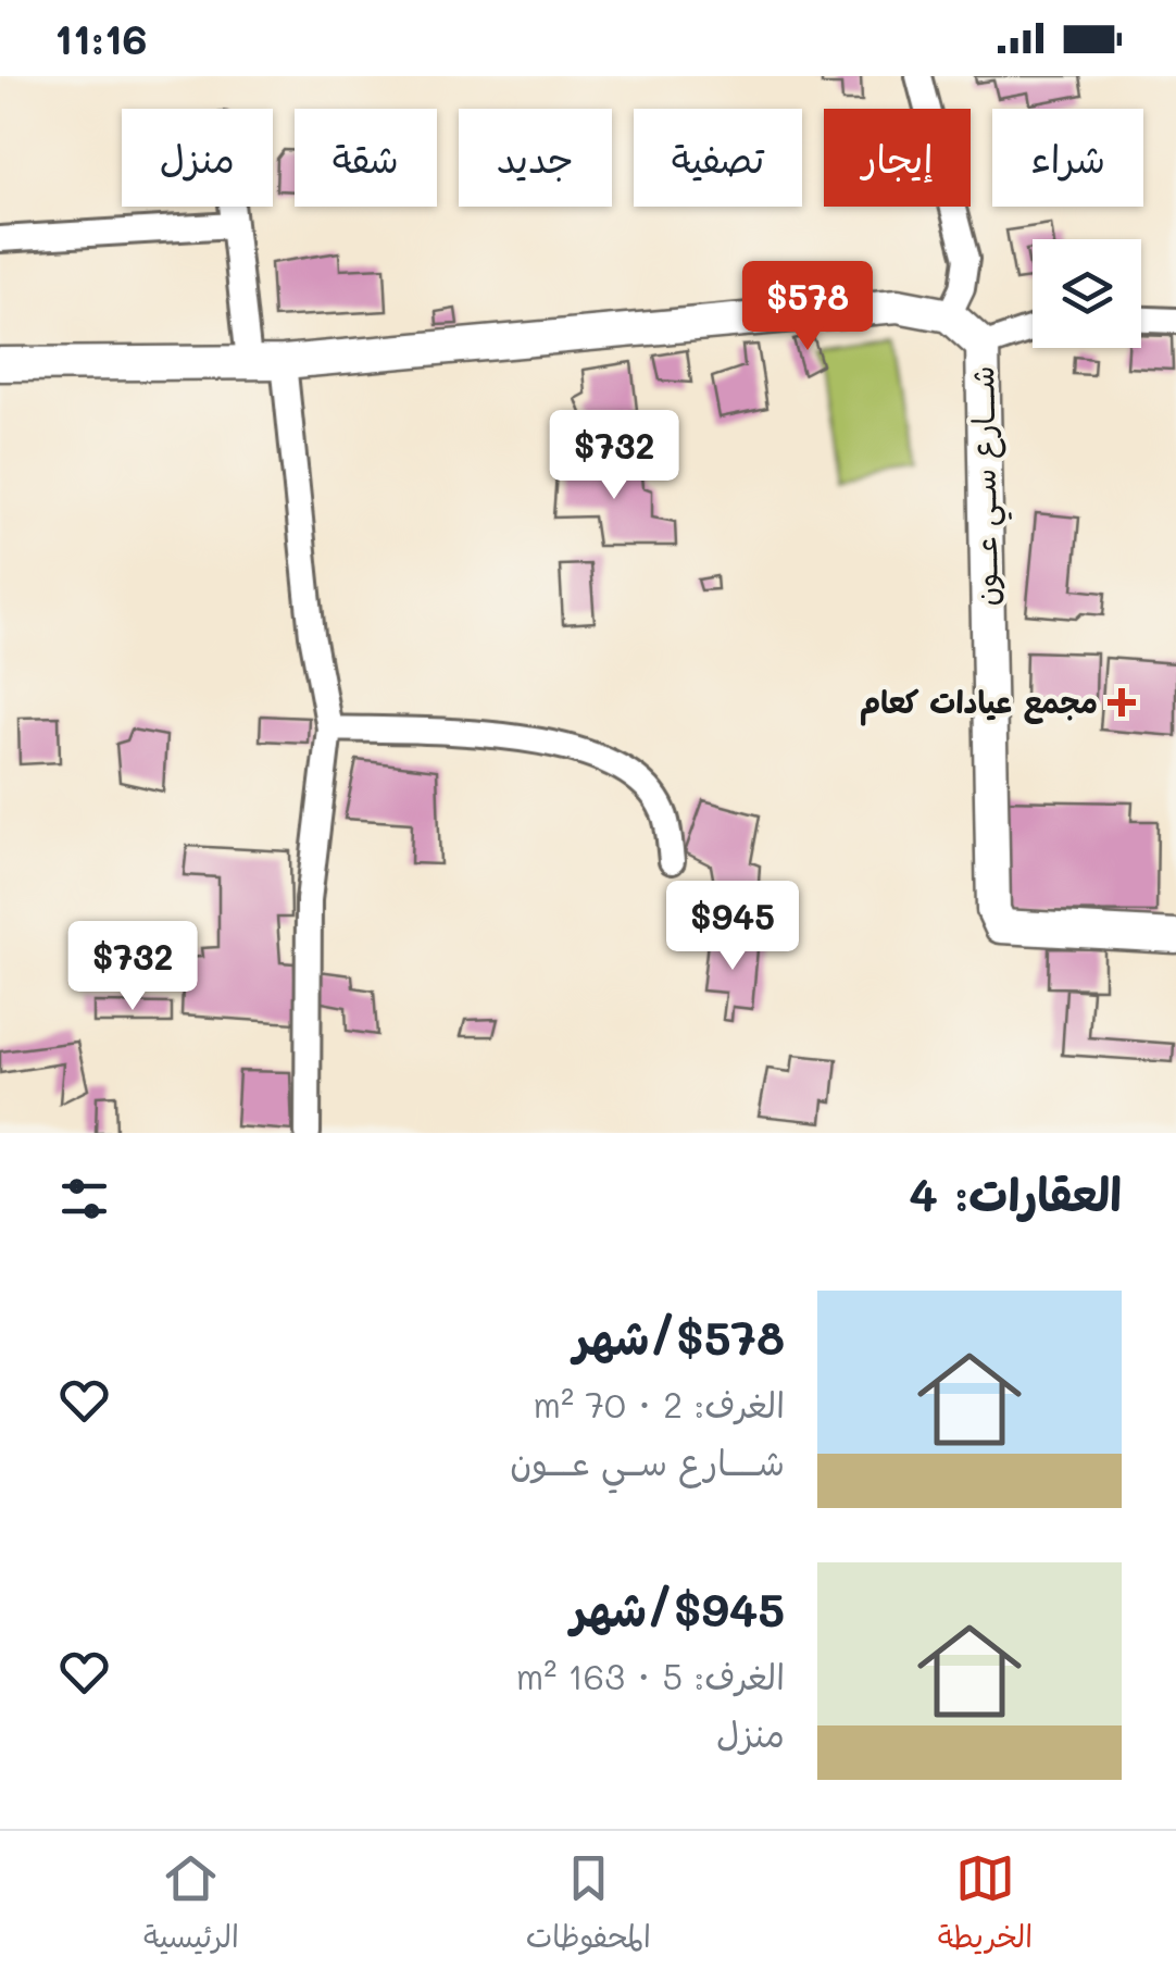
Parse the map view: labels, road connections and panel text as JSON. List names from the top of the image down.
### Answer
{
  "streets": {
    "street": ["شــــارع ســي عـــون"]
  },
  "places": {
    "health": ["مجمع عيادات كعام"]
  },
  "page": {
    "status": "11:16",
    "chip": [
      "شراء",
      "إيجار",
      "تصفية",
      "جديد",
      "شقة",
      "منزل"
    ],
    "price": [
      "$578",
      "$732",
      "$945",
      "$732"
    ],
    "heading": "العقارات: 4",
    "list": [
      {
        "name": "$578/شهر",
        "note": "الغرف: 2 · 70 m² · شــــارع ســي عـــون"
      },
      {
        "name": "$945/شهر",
        "note": "الغرف: 5 · 163 m² · منزل"
      }
    ],
    "tabs": ["الخريطة", "المحفوظات", "الرئيسية"]
  }
}
